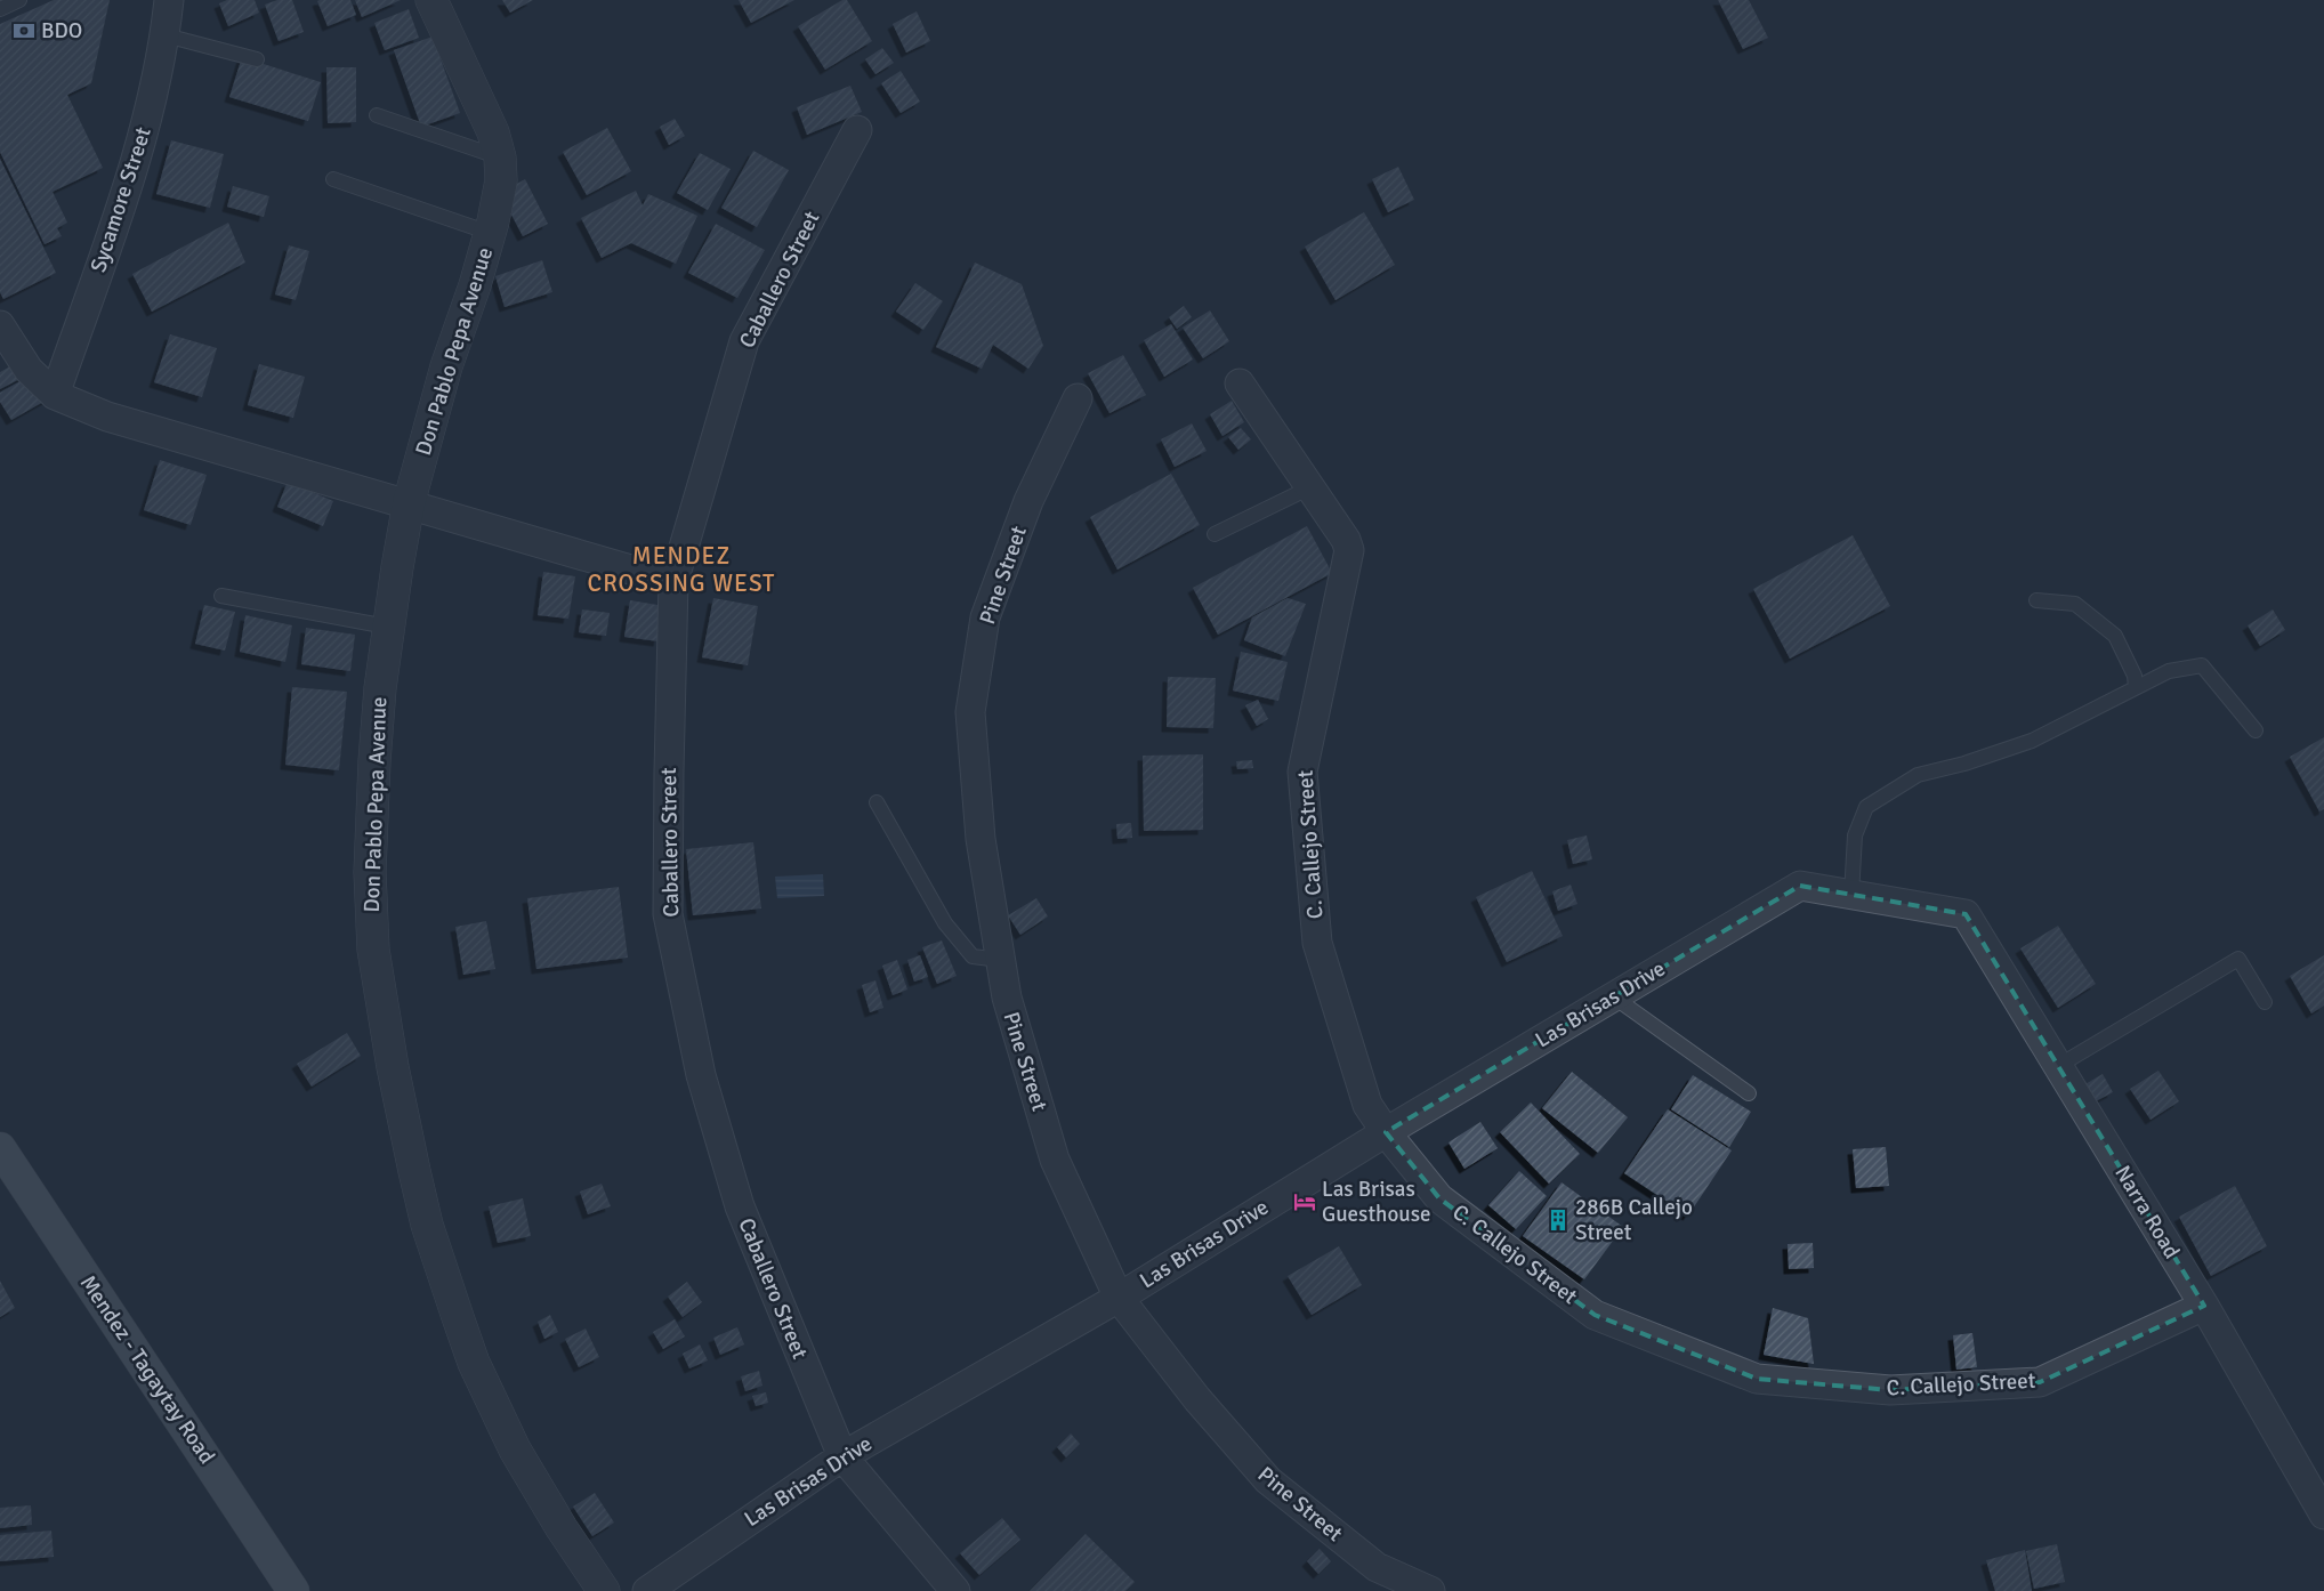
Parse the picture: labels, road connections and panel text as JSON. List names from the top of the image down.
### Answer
{
  "streets": {
    "main road": ["Mendez - Tagaytay Road"],
    "street": [
      "Sycamore Street",
      "Caballero Street",
      "Don Pablo Pepa Avenue",
      "Pine Street",
      "C. Callejo Street",
      "Las Brisas Drive",
      "Narra Road"
    ]
  },
  "crossings": [
    ["Caballero Street", "Las Brisas Drive"],
    ["Pine Street", "Las Brisas Drive"],
    ["C. Callejo Street", "Las Brisas Drive"],
    ["C. Callejo Street", "Narra Road"],
    ["Las Brisas Drive", "Narra Road"]
  ],
  "districts": ["MENDEZ CROSSING WEST"],
  "places": {
    "bank": ["BDO"],
    "hotel": ["Las Brisas Guesthouse"],
    "building": ["286B Callejo Street"]
  }
}
